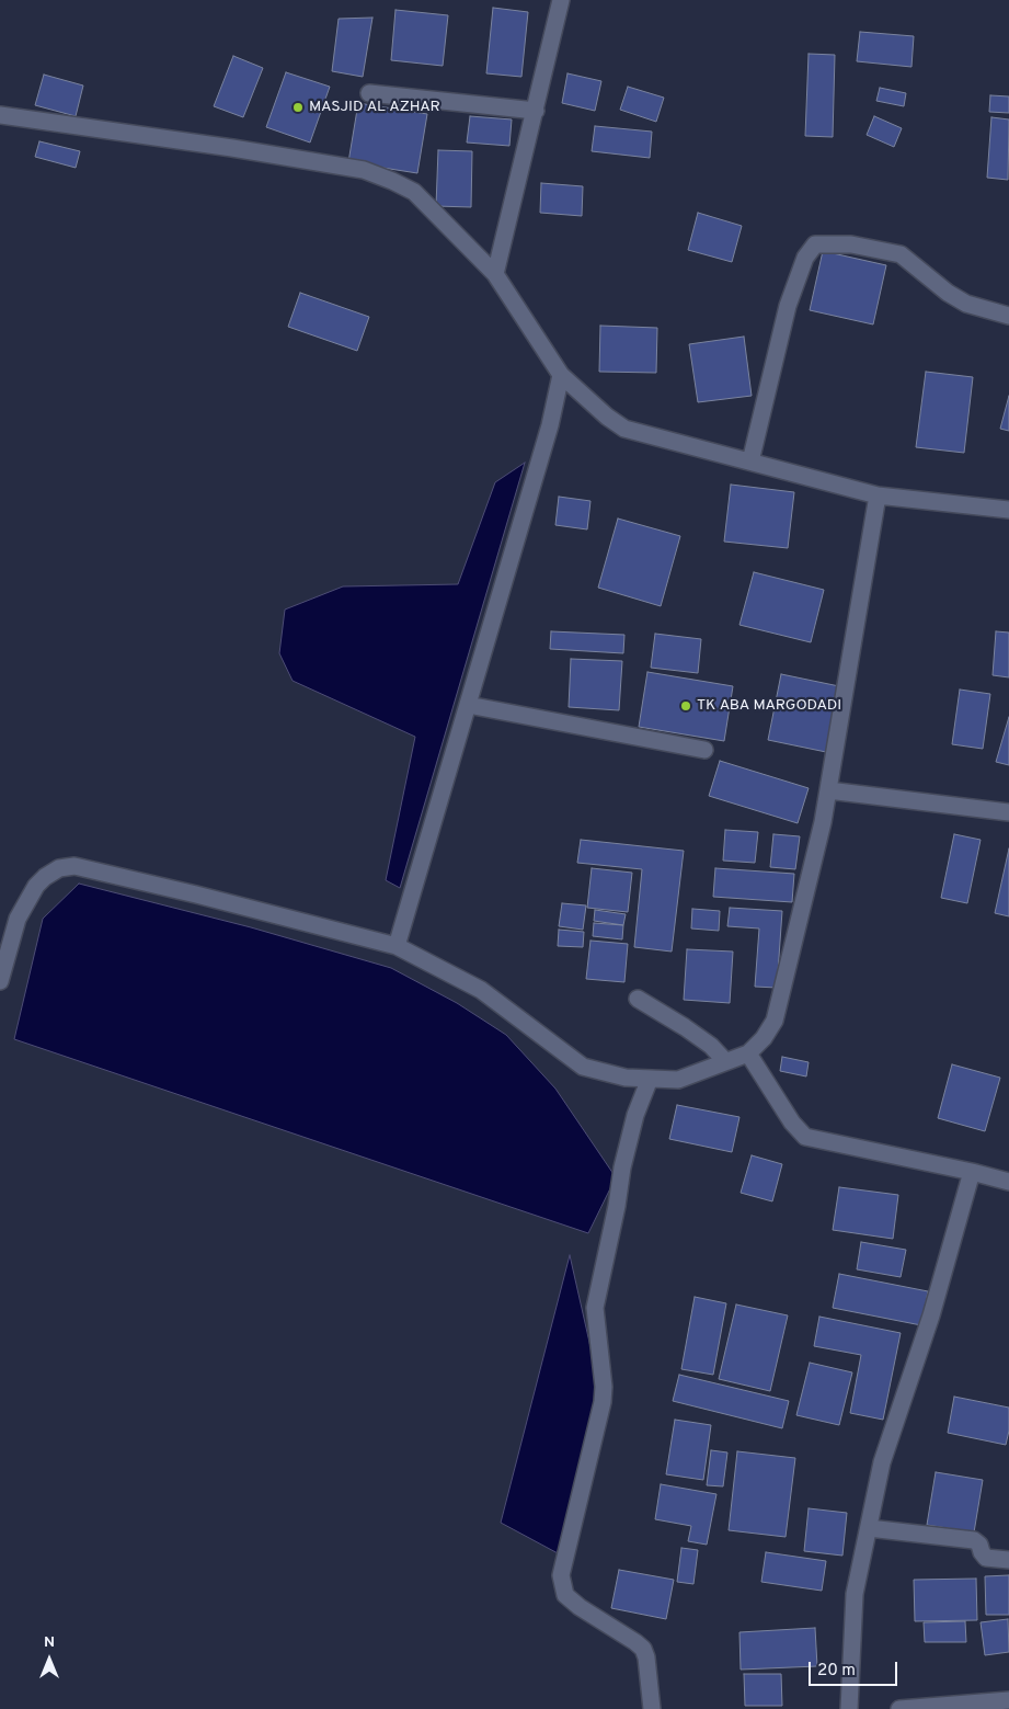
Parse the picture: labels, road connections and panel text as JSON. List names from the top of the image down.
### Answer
{
  "places": ["MASJID AL AZHAR", "TK ABA MARGODADI"],
  "scale_bar": "20 m",
  "north": "top"
}
